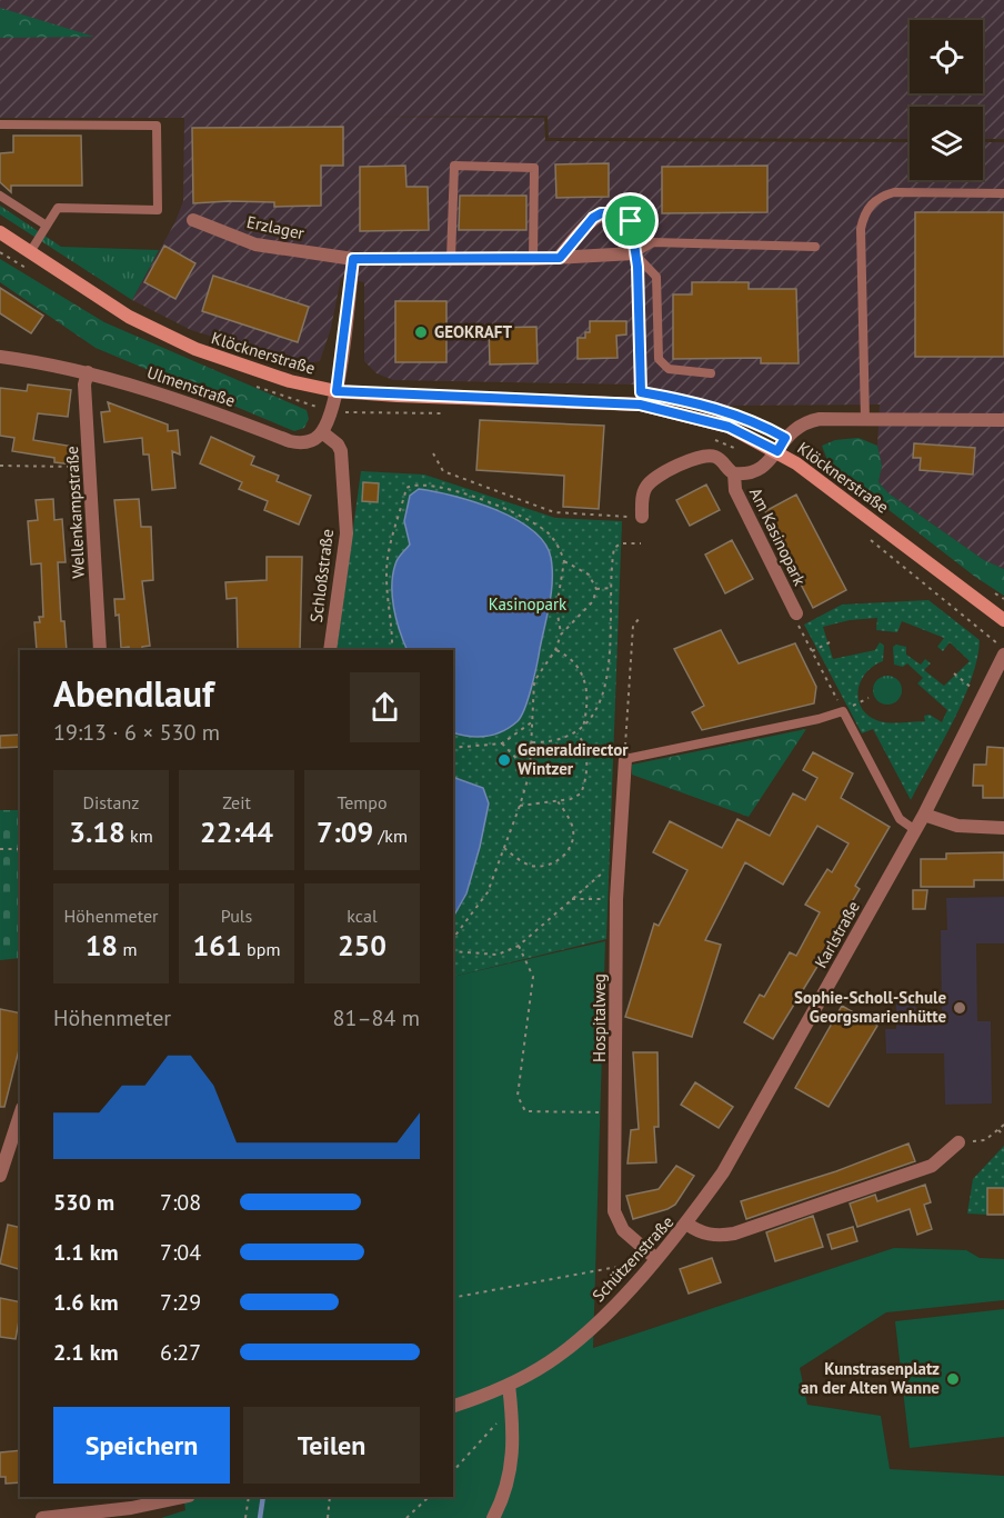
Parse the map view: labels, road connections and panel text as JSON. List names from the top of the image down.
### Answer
{
  "streets": {
    "main road": ["Klöcknerstraße"],
    "street": [
      "Erzlager",
      "Ulmenstraße",
      "Wellenkampstraße",
      "Am Kasinopark",
      "Schloßstraße",
      "Karlstraße",
      "Hospitalweg",
      "Schützenstraße"
    ]
  },
  "crossings": [
    ["Klöcknerstraße", "Am Kasinopark"],
    ["Ulmenstraße", "Wellenkampstraße"],
    ["Ulmenstraße", "Schloßstraße"],
    ["Karlstraße", "Schützenstraße"],
    ["Hospitalweg", "Schützenstraße"]
  ],
  "parks": ["Kasinopark"],
  "places": [
    "GEOKRAFT",
    "Generaldirector Wintzer",
    "Sophie-Scholl-Schule Georgsmarienhütte",
    "Kunstrasenplatz an der Alten Wanne"
  ],
  "page": {
    "heading": ["Abendlauf", "19:13 · 6 × 530 m"],
    "stats": [
      ["Distanz", "3.18 km"],
      ["Zeit", "22:44"],
      ["Tempo", "7:09 /km"],
      ["Höhenmeter", "18 m"],
      ["Puls", "161 bpm"],
      ["kcal", "250"]
    ],
    "chart": ["Höhenmeter", "81–84 m"],
    "list": [
      {
        "name": "530 m",
        "note": "7:08"
      },
      {
        "name": "1.1 km",
        "note": "7:04"
      },
      {
        "name": "1.6 km",
        "note": "7:29"
      },
      {
        "name": "2.1 km",
        "note": "6:27"
      }
    ],
    "buttons": ["Speichern", "Teilen"]
  }
}
